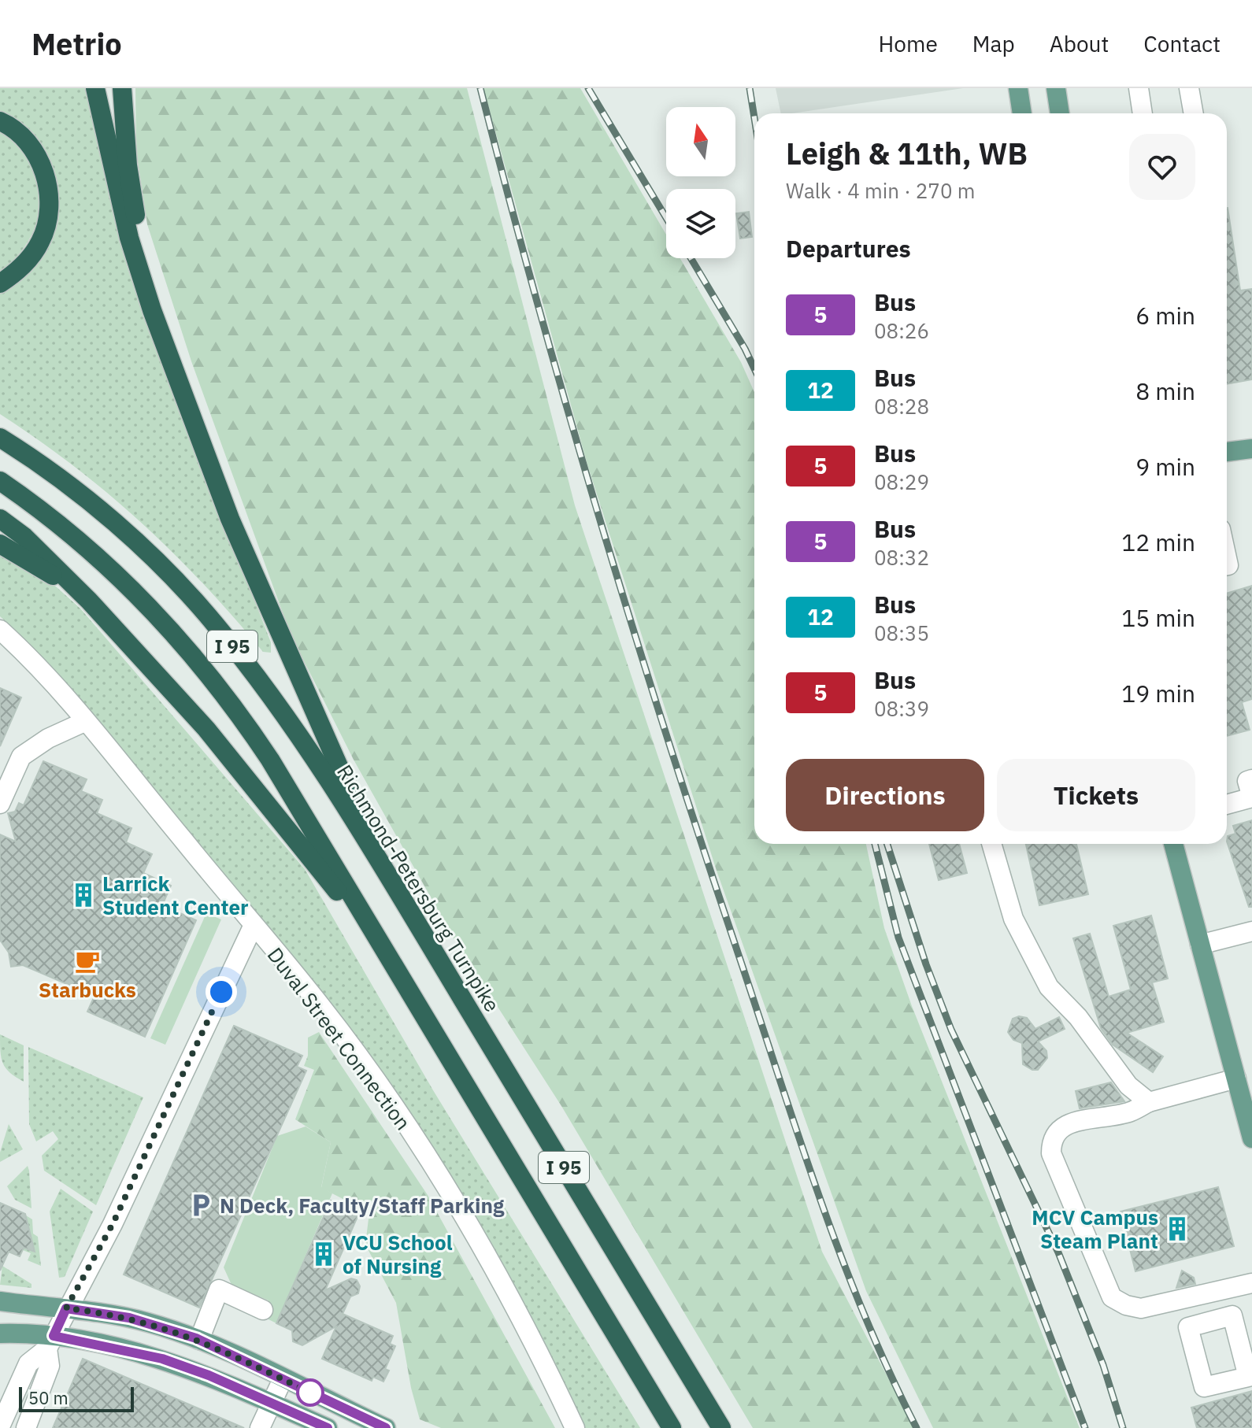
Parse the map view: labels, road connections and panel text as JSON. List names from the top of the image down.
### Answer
{
  "streets": {
    "highway": ["I 95", "Richmond-Petersburg Turnpike"],
    "street": ["Duval Street Connection"]
  },
  "places": {
    "building": ["Larrick Student Center", "MCV Campus Steam Plant", "VCU School of Nursing"],
    "cafe": ["Starbucks"],
    "parking": ["N Deck, Faculty/Staff Parking"]
  },
  "lines": ["bus line 5"],
  "scale_bar": "50 m",
  "north": "top",
  "page": {
    "header": "Metrio",
    "nav": [
      "Home",
      "Map",
      "About",
      "Contact"
    ],
    "heading": [
      ["Leigh & 11th, WB", "Walk · 4 min · 270 m"],
      "Departures"
    ],
    "list": [
      {
        "mark": "5",
        "name": "Bus",
        "note": "08:26",
        "value": "6 min"
      },
      {
        "mark": "12",
        "name": "Bus",
        "note": "08:28",
        "value": "8 min"
      },
      {
        "mark": "5",
        "name": "Bus",
        "note": "08:29",
        "value": "9 min"
      },
      {
        "mark": "5",
        "name": "Bus",
        "note": "08:32",
        "value": "12 min"
      },
      {
        "mark": "12",
        "name": "Bus",
        "note": "08:35",
        "value": "15 min"
      },
      {
        "mark": "5",
        "name": "Bus",
        "note": "08:39",
        "value": "19 min"
      }
    ],
    "buttons": ["Directions", "Tickets"],
    "scale": "50 m"
  }
}
